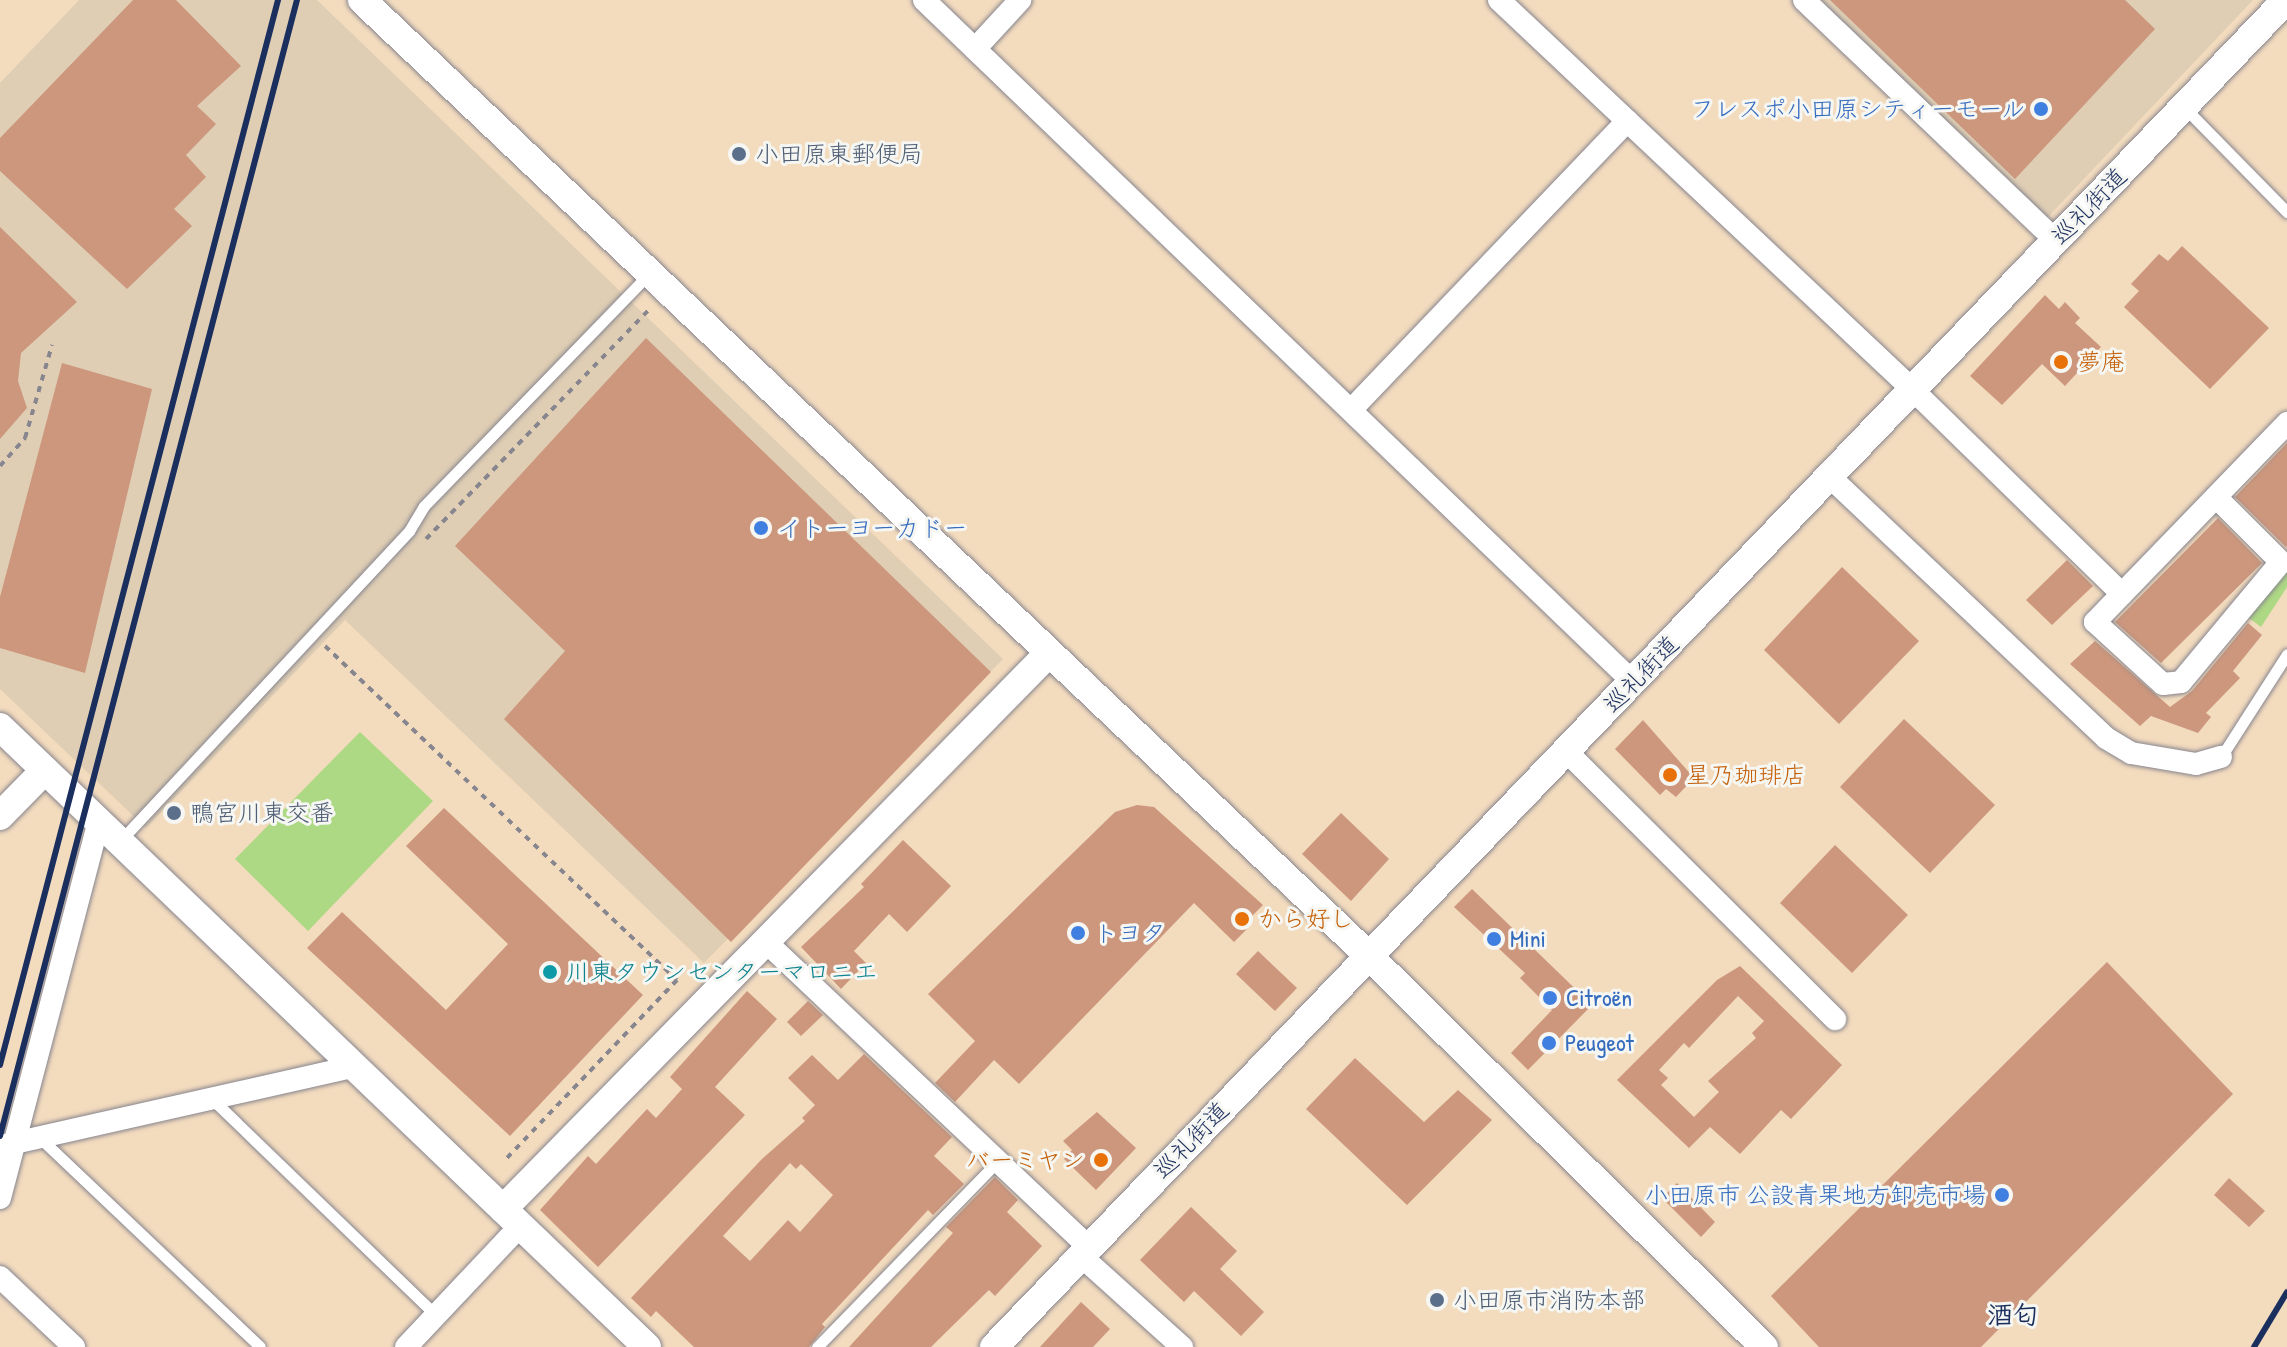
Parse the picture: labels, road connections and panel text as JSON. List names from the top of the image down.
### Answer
{
  "streets": {
    "street": ["巡礼街道"]
  },
  "districts": ["酒匂"],
  "places": [
    "フレスポ小田原シティーモール",
    "小田原東郵便局",
    "夢庵",
    "イトーヨーカドー",
    "星乃珈琲店",
    "鴨宮川東交番",
    "から好し",
    "トヨタ",
    "Mini",
    "川東タウンセンターマロニエ",
    "Citroën",
    "Peugeot",
    "バーミヤン",
    "小田原市 公設青果地方卸売市場",
    "小田原市消防本部"
  ]
}
